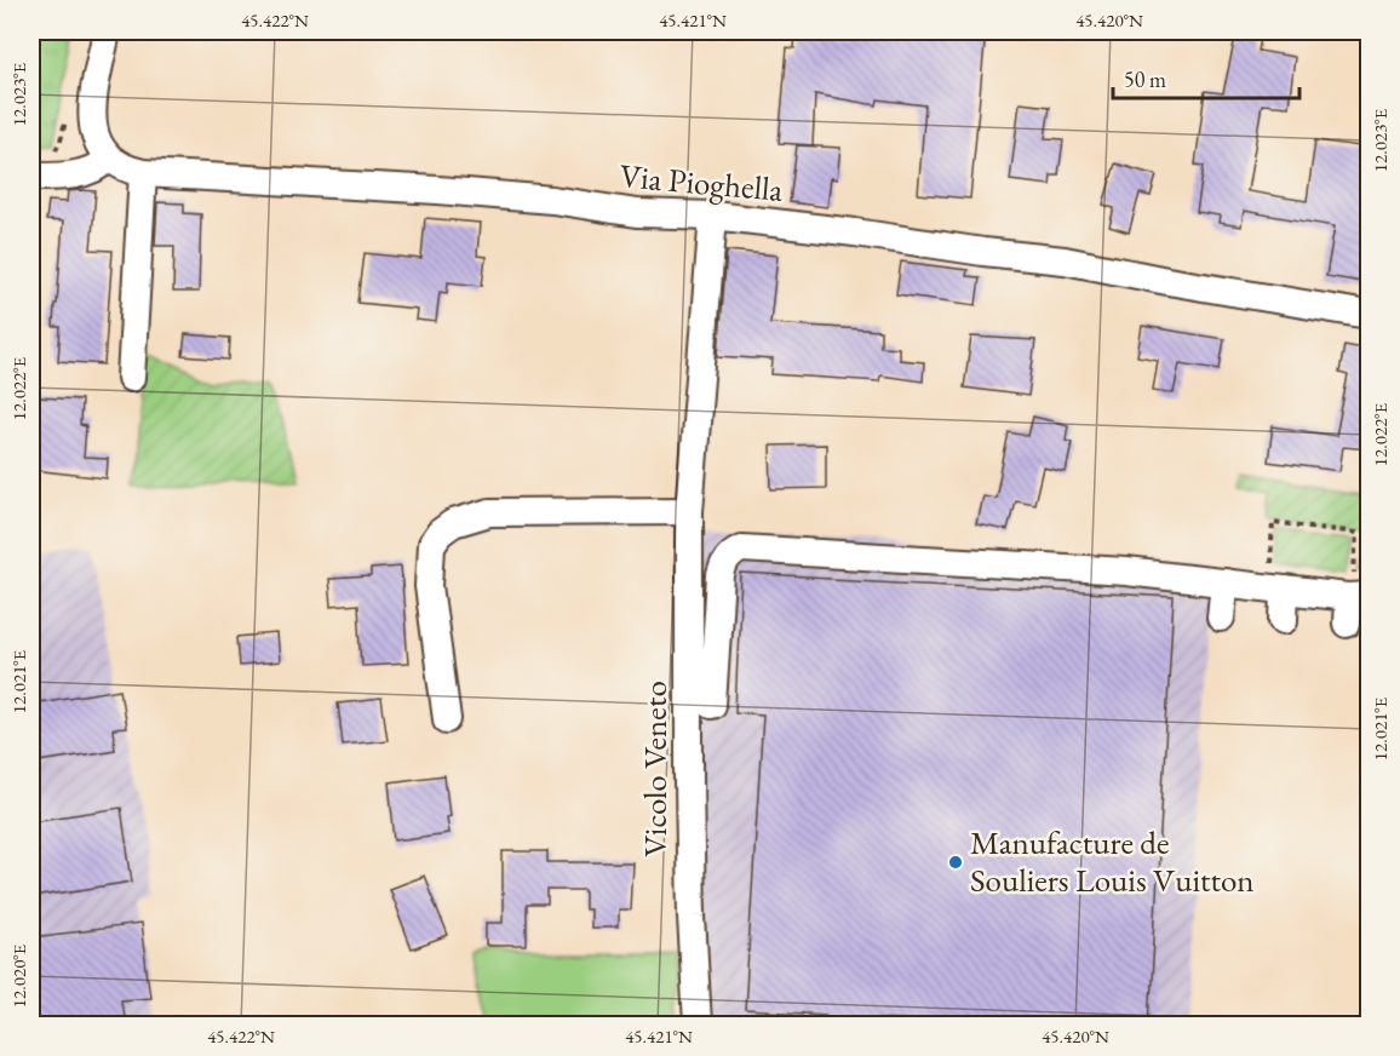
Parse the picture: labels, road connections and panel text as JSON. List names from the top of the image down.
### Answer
{
  "streets": {
    "street": ["Via Pioghella", "Vicolo Veneto"]
  },
  "crossings": [
    ["Via Pioghella", "Vicolo Veneto"]
  ],
  "places": ["Manufacture de Souliers Louis Vuitton"],
  "scale_bar": "50 m",
  "coordinates": [
    "45.422°N",
    "45.421°N",
    "45.420°N",
    "12.023°E",
    "12.022°E",
    "12.021°E",
    "12.020°E"
  ]
}
